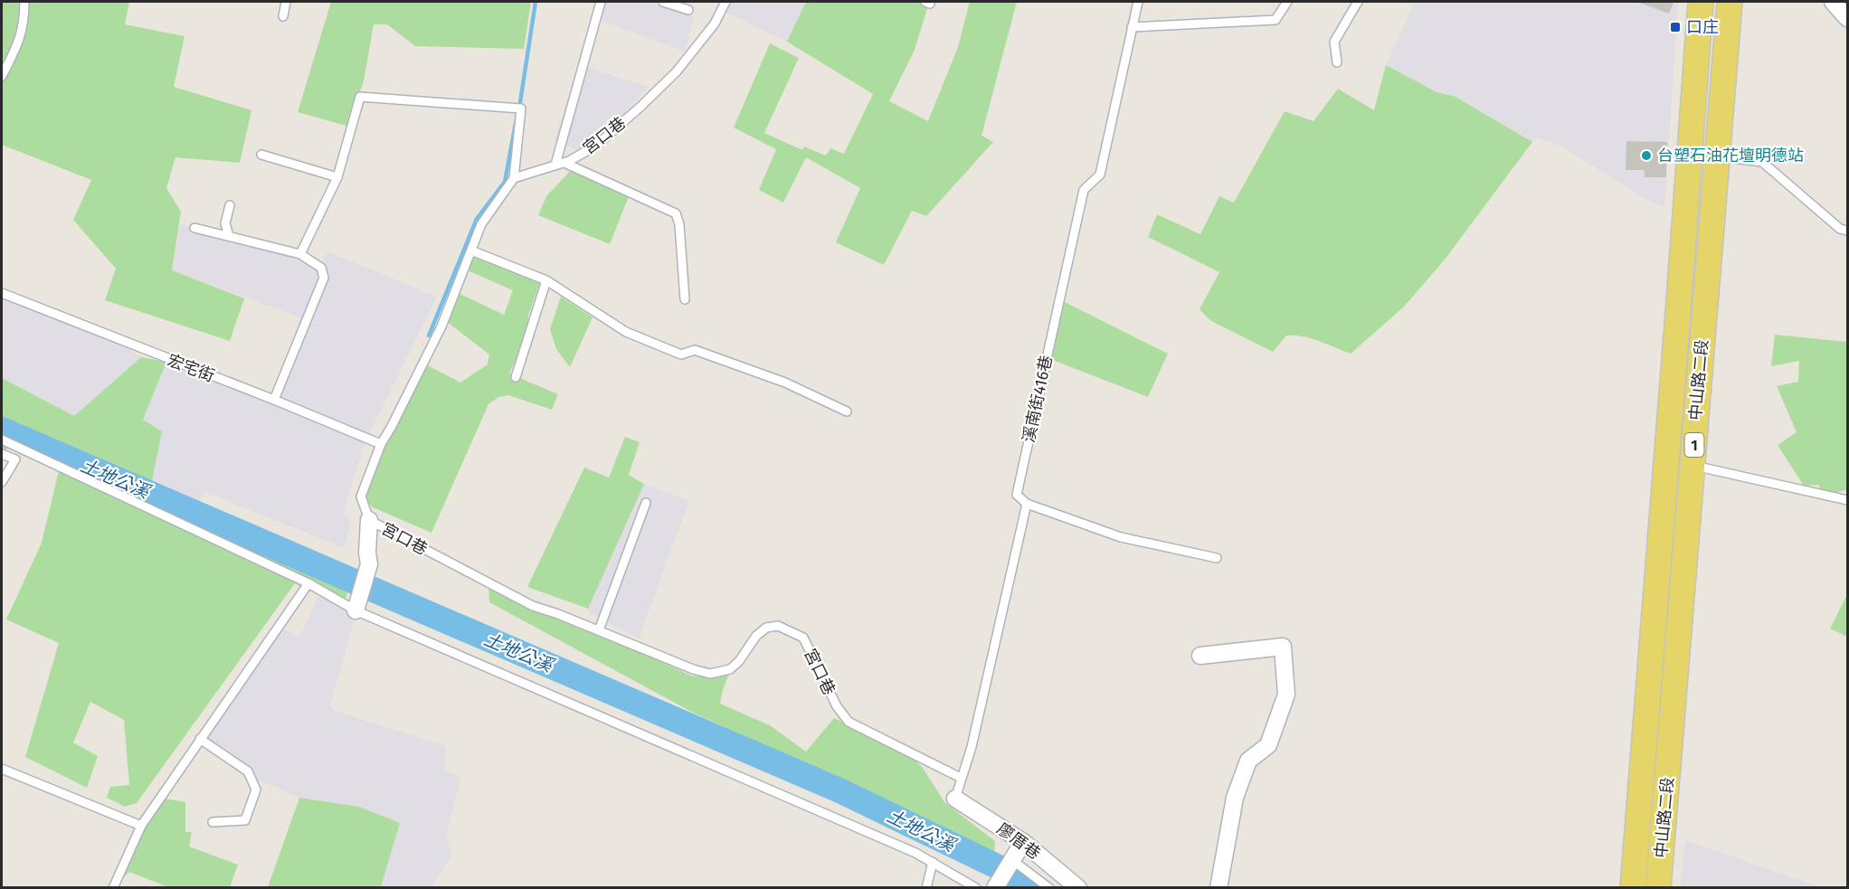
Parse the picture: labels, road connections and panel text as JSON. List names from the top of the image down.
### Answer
{
  "streets": {
    "main road": ["中山路二段", "1"],
    "street": ["廖厝巷"],
    "lane": ["宮口巷", "宏宅街", "溪南街416巷"]
  },
  "crossings": [
    ["宮口巷", "宏宅街"],
    ["宮口巷", "溪南街416巷"],
    ["溪南街416巷", "廖厝巷"]
  ],
  "water": ["土地公溪"],
  "places": {
    "transit": ["口庄"],
    "other": ["台塑石油花壇明德站"]
  }
}
